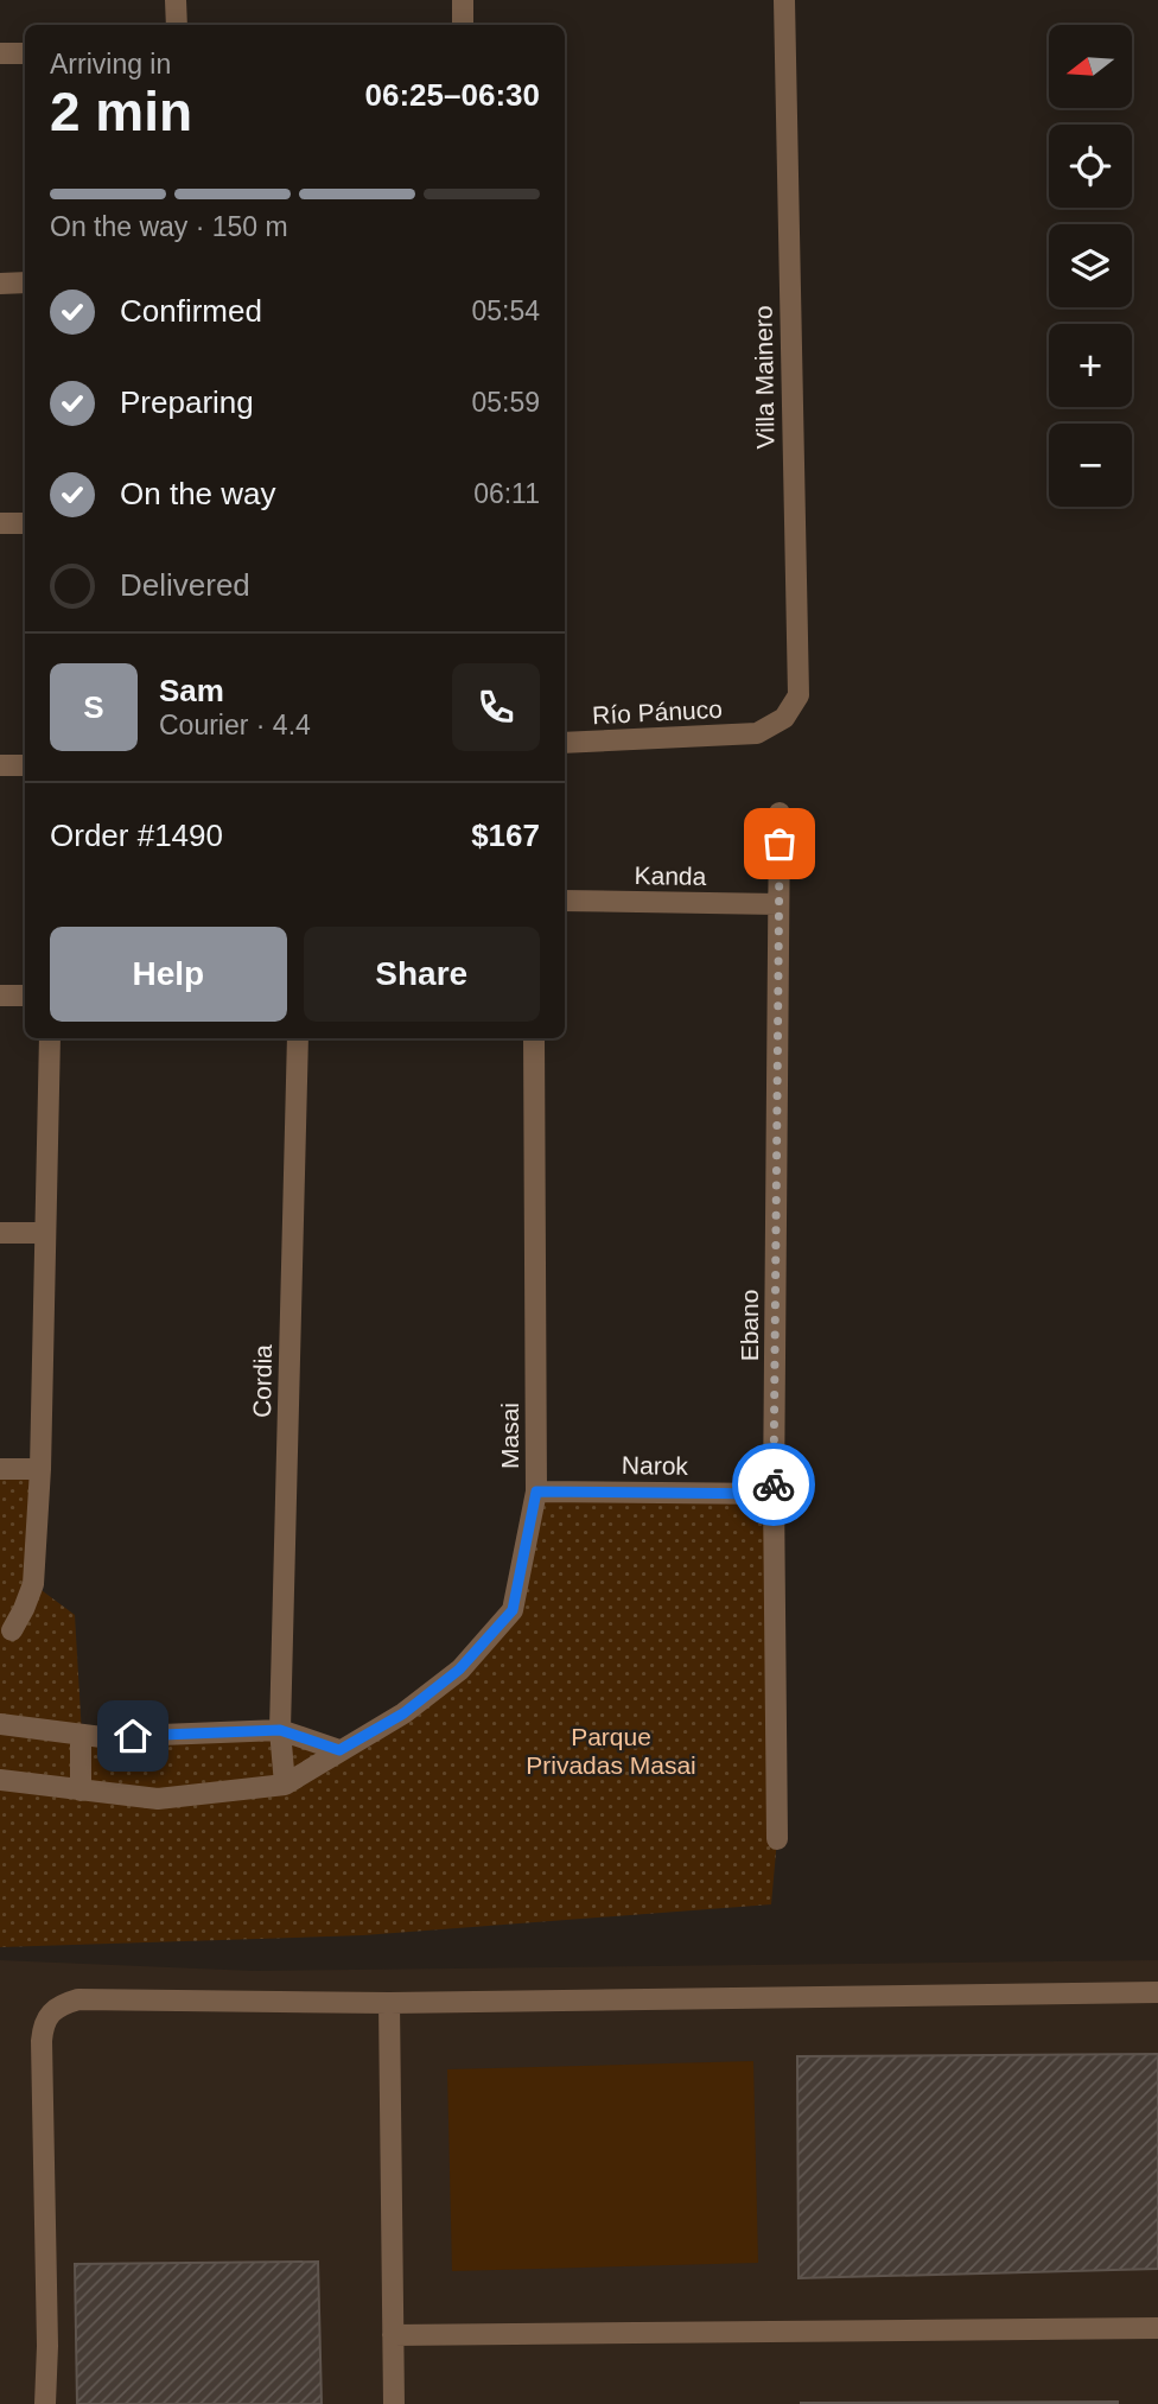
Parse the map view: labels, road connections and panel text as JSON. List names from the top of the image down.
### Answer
{
  "streets": {
    "street": [
      "Villa Mainero",
      "Río Pánuco",
      "Kanda",
      "Ebano",
      "Cordia",
      "Masai",
      "Narok"
    ]
  },
  "crossings": [
    ["Villa Mainero", "Río Pánuco"],
    ["Kanda", "Ebano"],
    ["Ebano", "Narok"],
    ["Cordia", "Masai"],
    ["Masai", "Narok"]
  ],
  "parks": ["Parque Privadas Masai"],
  "north": "left",
  "page": {
    "map_buttons": ["+", "−"],
    "heading": ["2 min", "Arriving in", "06:25–06:30"],
    "panel": [
      "Sam",
      "Courier · 4.4",
      "Order #1490",
      "$167"
    ],
    "bar": "On the way · 150 m",
    "list": [
      ["Confirmed", "05:54"],
      ["Preparing", "05:59"],
      ["On the way", "06:11"],
      "Delivered"
    ],
    "round": "S",
    "buttons": ["Help", "Share"]
  }
}
